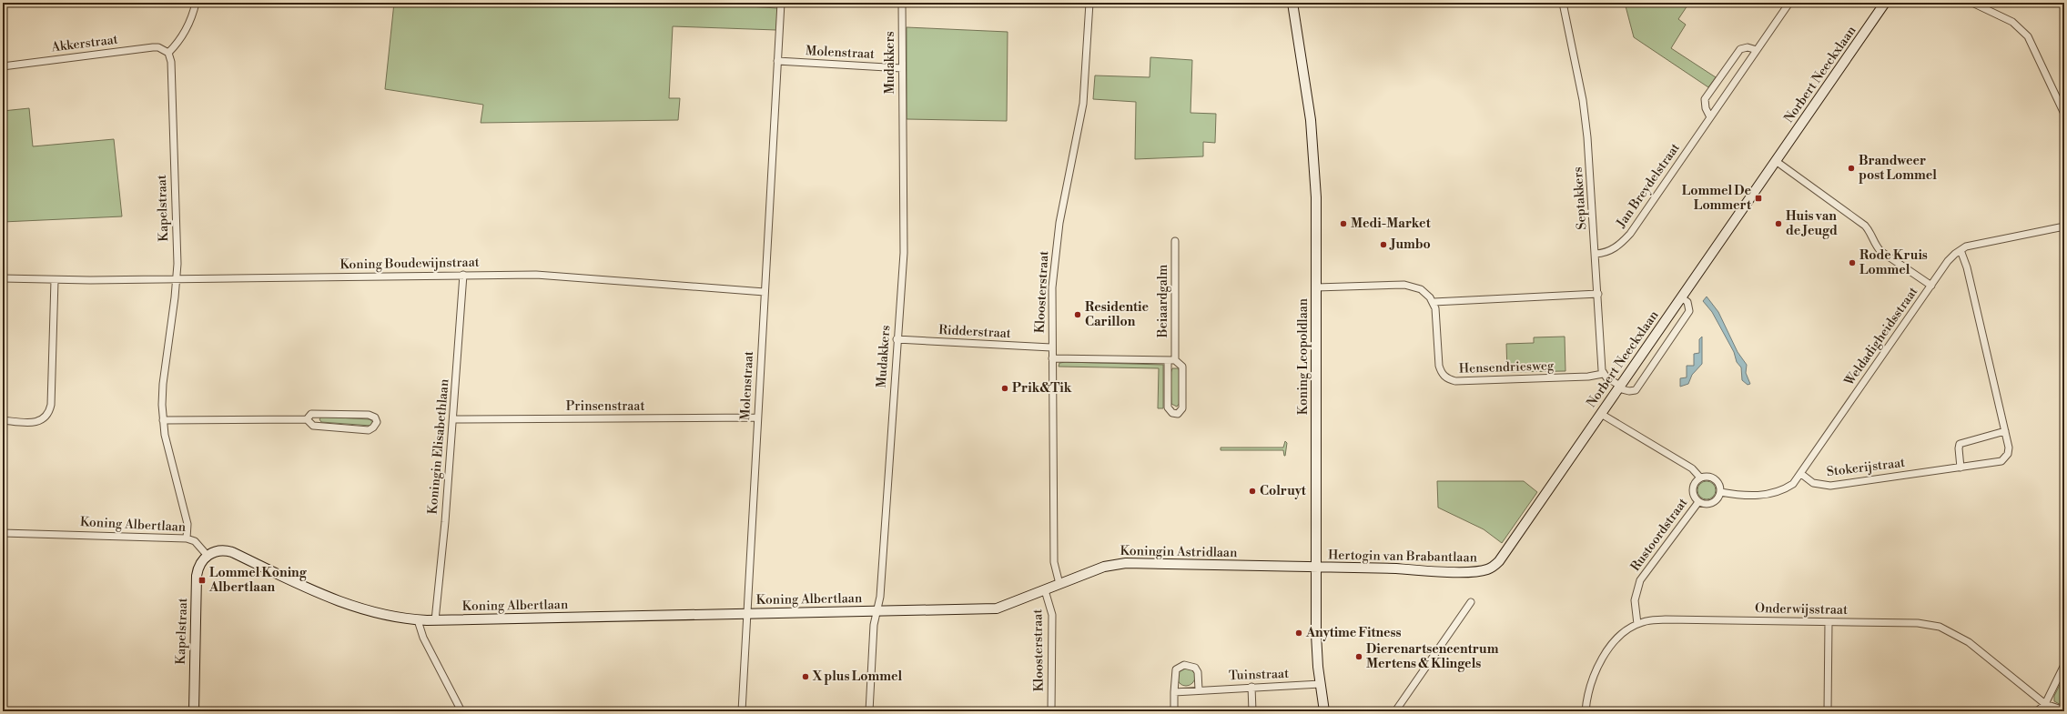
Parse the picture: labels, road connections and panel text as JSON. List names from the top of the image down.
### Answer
{
  "streets": {
    "main road": [
      "Norbert Neeckxlaan",
      "Kapelstraat",
      "Koning Leopoldlaan",
      "Koning Albertlaan",
      "Koningin Astridlaan",
      "Hertogin van Brabantlaan"
    ],
    "street": [
      "Akkerstraat",
      "Molenstraat",
      "Mudakkers",
      "Jan Breydelstraat",
      "Septakkers",
      "Koning Boudewijnstraat",
      "Kloosterstraat",
      "Beiaardgalm",
      "Ridderstraat",
      "Weldadigheidsstraat",
      "Hensendriesweg",
      "Prinsenstraat",
      "Koningin Elisabethlaan",
      "Stokerijstraat",
      "Rustoordstraat",
      "Onderwijsstraat",
      "Tuinstraat"
    ]
  },
  "crossings": [
    ["Akkerstraat", "Kapelstraat"],
    ["Molenstraat", "Mudakkers"],
    ["Molenstraat", "Koning Boudewijnstraat"],
    ["Molenstraat", "Prinsenstraat"],
    ["Molenstraat", "Koning Albertlaan"],
    ["Mudakkers", "Ridderstraat"],
    ["Mudakkers", "Koning Albertlaan"],
    ["Norbert Neeckxlaan", "Hertogin van Brabantlaan"],
    ["Jan Breydelstraat", "Septakkers"],
    ["Septakkers", "Hensendriesweg"],
    ["Kapelstraat", "Koning Boudewijnstraat"],
    ["Kapelstraat", "Koning Albertlaan"],
    ["Koning Boudewijnstraat", "Koningin Elisabethlaan"],
    ["Kloosterstraat", "Ridderstraat"],
    ["Kloosterstraat", "Koning Albertlaan"],
    ["Kloosterstraat", "Koningin Astridlaan"],
    ["Weldadigheidsstraat", "Stokerijstraat"],
    ["Koning Leopoldlaan", "Koningin Astridlaan"],
    ["Koning Leopoldlaan", "Hertogin van Brabantlaan"],
    ["Koning Leopoldlaan", "Tuinstraat"],
    ["Prinsenstraat", "Koningin Elisabethlaan"],
    ["Koningin Elisabethlaan", "Koning Albertlaan"],
    ["Koning Albertlaan", "Koningin Astridlaan"],
    ["Rustoordstraat", "Onderwijsstraat"],
    ["Koningin Astridlaan", "Hertogin van Brabantlaan"]
  ],
  "places": {
    "other": [
      "Brandweer post Lommel",
      "Medi-Market",
      "Huis van de Jeugd",
      "Jumbo",
      "Rode Kruis Lommel",
      "Residentie Carillon",
      "Prik&Tik",
      "Colruyt",
      "Anytime Fitness",
      "Dierenartsencentrum Mertens & Klingels",
      "X plus Lommel"
    ],
    "transit": ["Lommel De Lommert", "Lommel Koning Albertlaan"]
  }
}
